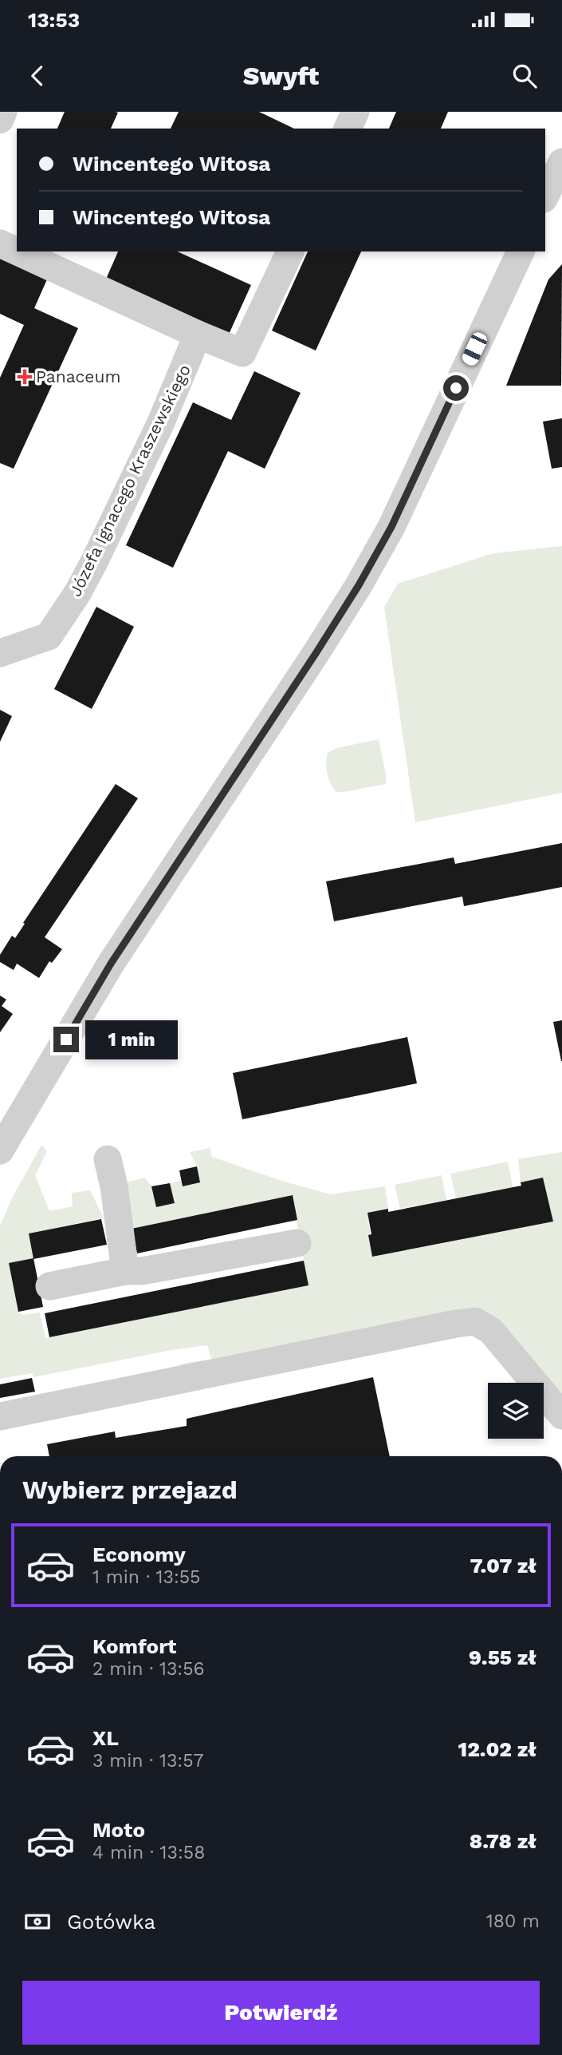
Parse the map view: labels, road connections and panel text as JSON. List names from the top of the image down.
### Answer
{
  "streets": {
    "street": ["Józefa Ignacego Kraszewskiego"]
  },
  "places": {
    "health": ["Panaceum"]
  },
  "page": {
    "status": "13:53",
    "header": "Swyft",
    "banner": ["Wincentego Witosa", "Wincentego Witosa"],
    "bubble": "1 min",
    "heading": "Wybierz przejazd",
    "list": [
      {
        "name": "Economy",
        "note": "1 min · 13:55",
        "value": "7.07 zł"
      },
      {
        "name": "Komfort",
        "note": "2 min · 13:56",
        "value": "9.55 zł"
      },
      {
        "name": "XL",
        "note": "3 min · 13:57",
        "value": "12.02 zł"
      },
      {
        "name": "Moto",
        "note": "4 min · 13:58",
        "value": "8.78 zł"
      }
    ],
    "pay": ["Gotówka", "180 m"],
    "buttons": "Potwierdź"
  }
}
